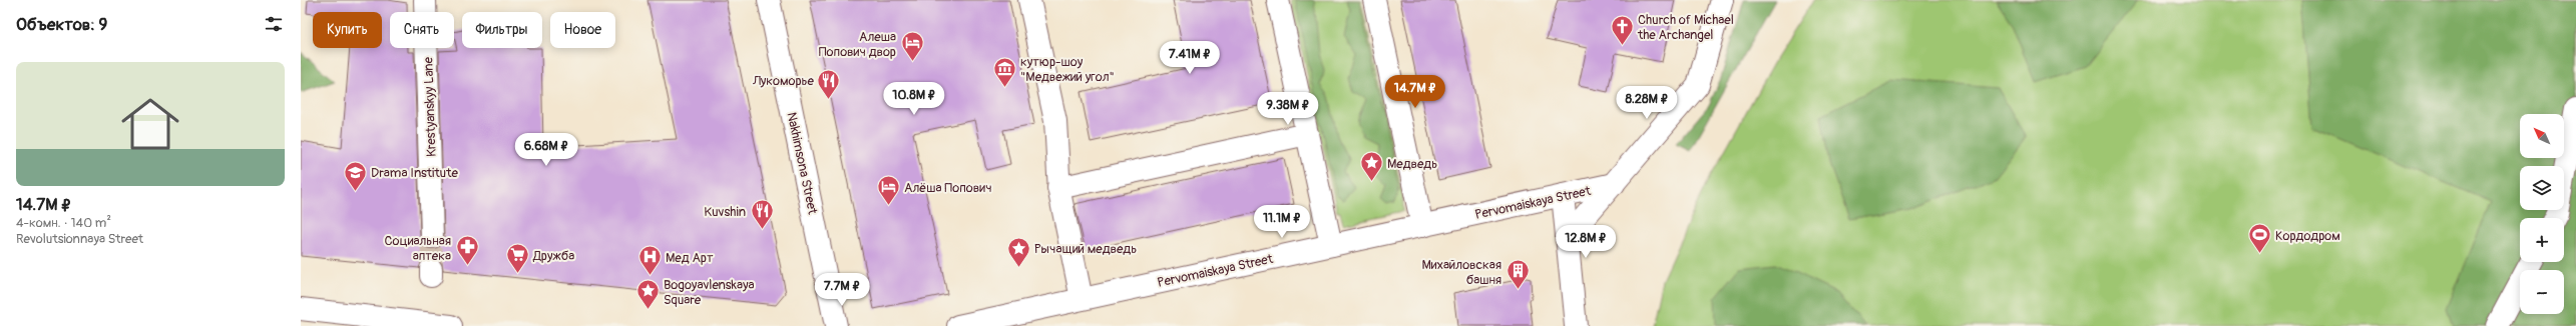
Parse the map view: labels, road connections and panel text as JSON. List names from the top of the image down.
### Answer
{
  "streets": {
    "street": ["Krestyanskyy Lane", "Nakhimsona Street", "Pervomaiskaya Street"]
  },
  "places": {
    "church": ["Church of Michael the Archangel"],
    "hotel": ["Алеша Попович двор", "Алёша Попович"],
    "museum": ["кутюр-шоу \"Медвежий угол\""],
    "restaurant": ["Лукоморье", "Kuvshin"],
    "place": ["Медведь", "Рычащий медведь", "Bogoyavlenskaya Square"],
    "school or university": ["Drama Institute"],
    "sports": ["Кордодром"],
    "pharmacy": ["Социальная аптека"],
    "supermarket": ["Дружба"],
    "hospital": ["Мед Арт"],
    "building": ["Михайловская башня"]
  },
  "north": "top left",
  "page": {
    "heading": "Объектов: 9",
    "chip": [
      "Купить",
      "Снять",
      "Фильтры",
      "Новое"
    ],
    "price": [
      "7.41M ₽",
      "14.7M ₽",
      "10.8M ₽",
      "8.28M ₽",
      "9.38M ₽",
      "6.68M ₽",
      "11.1M ₽",
      "12.8M ₽",
      "7.7M ₽"
    ],
    "list": [
      {
        "name": "14.7M ₽",
        "note": "4-комн. · 140 m² · Revolutsionnaya Street"
      }
    ],
    "map_buttons": ["+", "−"]
  }
}
